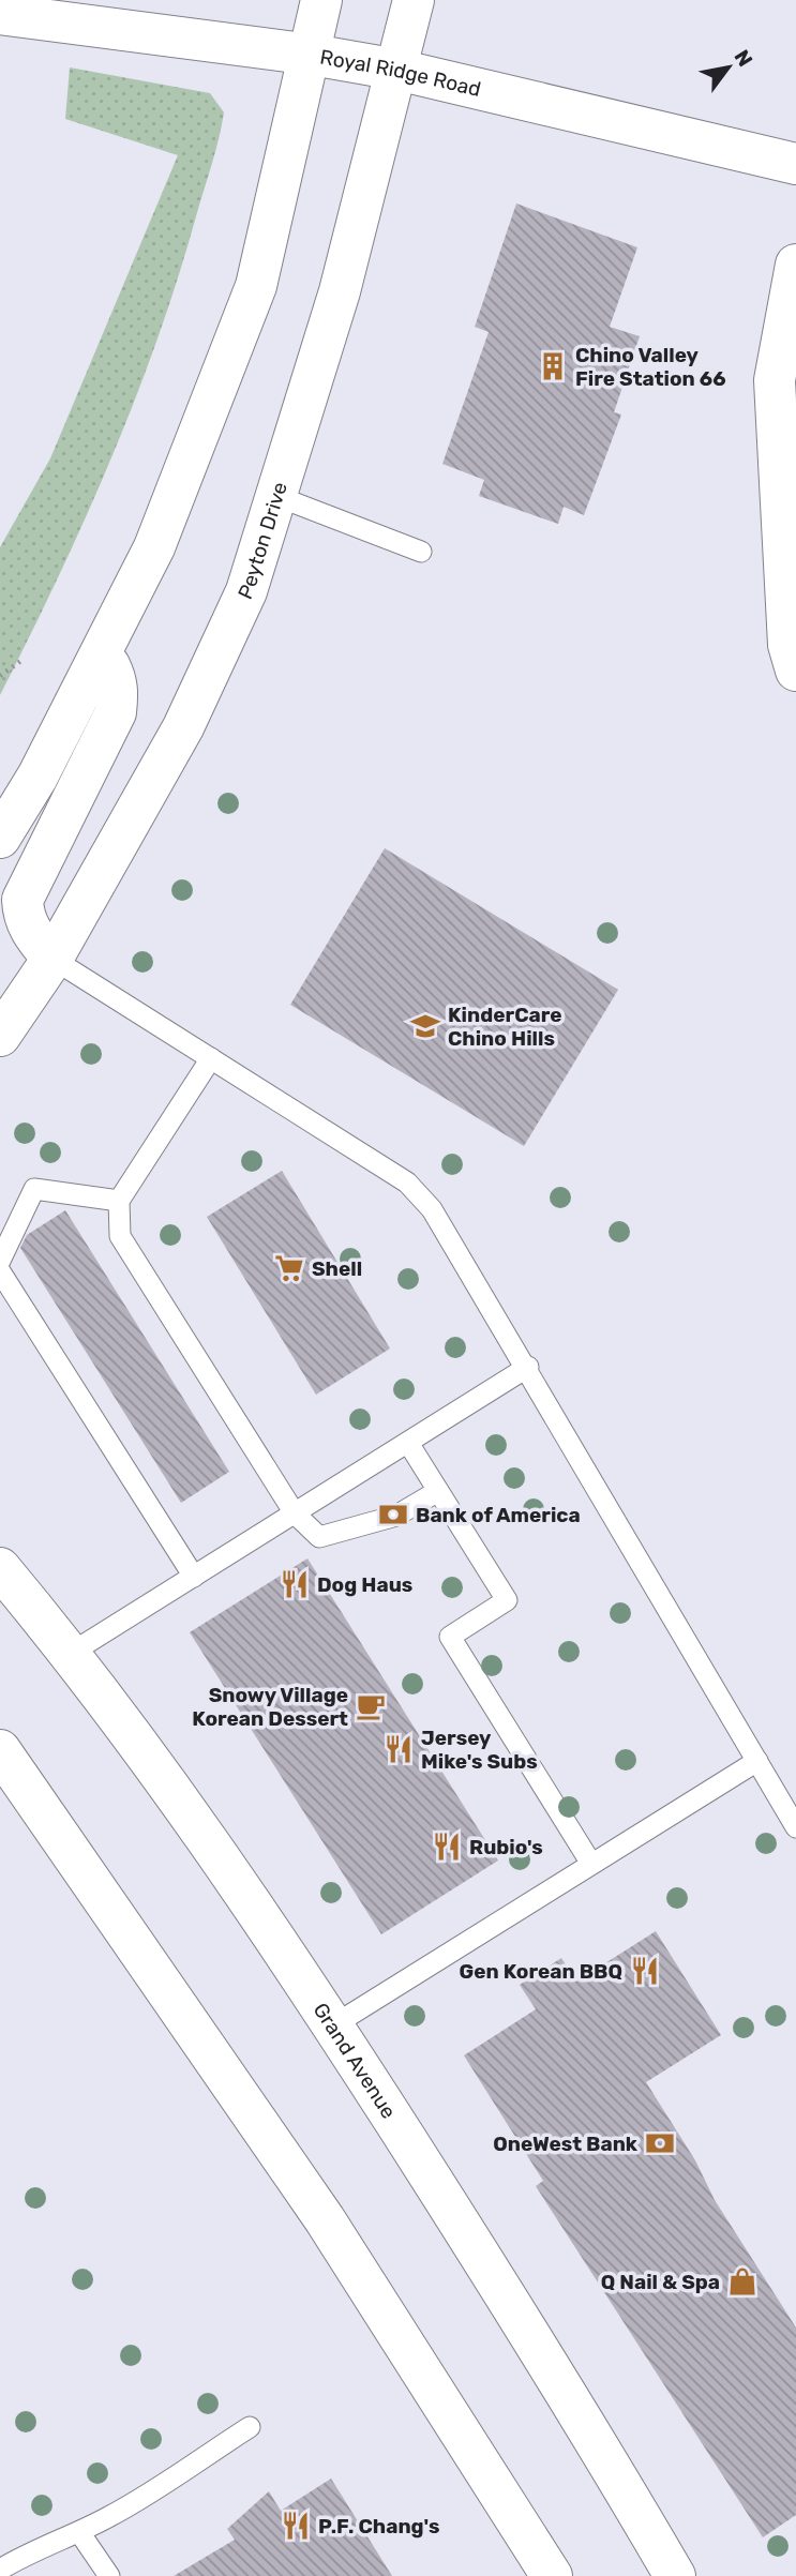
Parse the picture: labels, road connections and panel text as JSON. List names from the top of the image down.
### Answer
{
  "streets": {
    "main road": ["Royal Ridge Road", "Peyton Drive", "Grand Avenue"]
  },
  "crossings": [
    ["Royal Ridge Road", "Peyton Drive"]
  ],
  "places": {
    "building": ["Chino Valley Fire Station 66"],
    "school or university": ["KinderCare Chino Hills"],
    "supermarket": ["Shell"],
    "bank": ["Bank of America", "OneWest Bank"],
    "restaurant": [
      "Dog Haus",
      "Jersey Mike's Subs",
      "Rubio's",
      "Gen Korean BBQ",
      "P.F. Chang's"
    ],
    "cafe": ["Snowy Village Korean Dessert"],
    "shop": ["Q Nail & Spa"]
  },
  "north": "top right"
}
